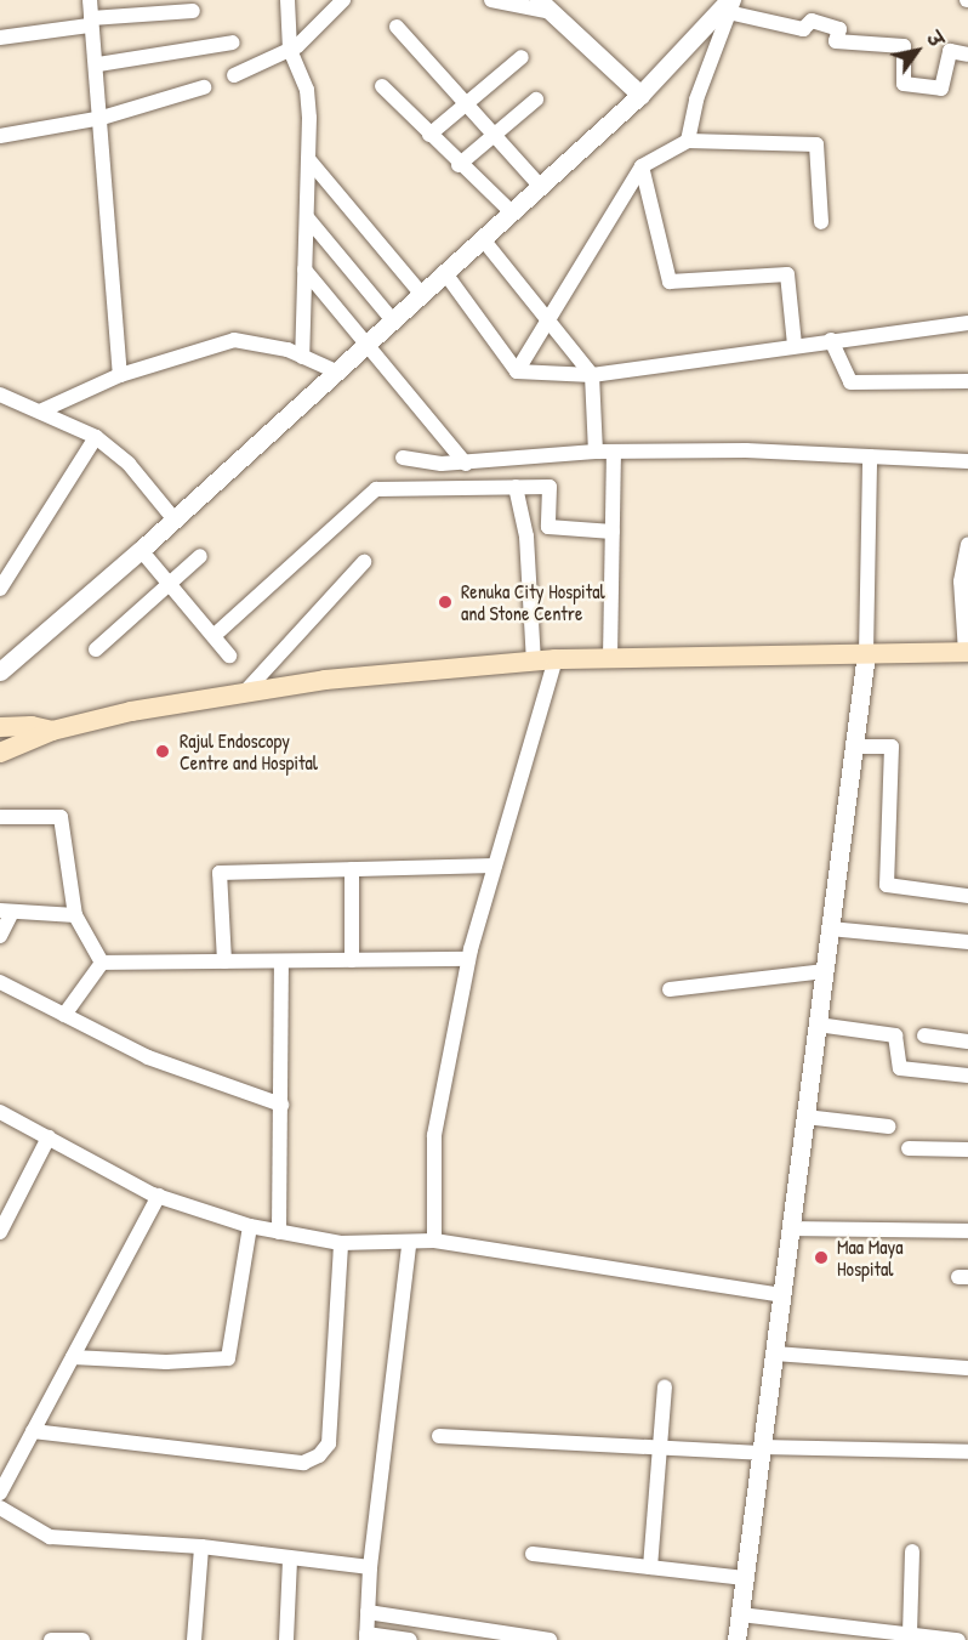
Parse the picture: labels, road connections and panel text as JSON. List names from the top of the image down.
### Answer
{
  "places": ["Renuka City Hospital and Stone Centre", "Rajul Endoscopy Centre and Hospital", "Maa Maya Hospital"],
  "north": "top right"
}
